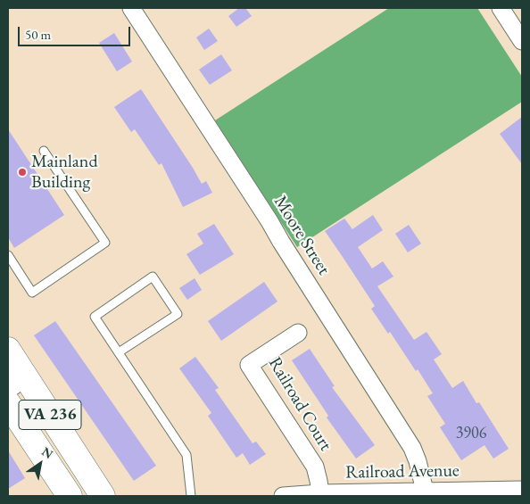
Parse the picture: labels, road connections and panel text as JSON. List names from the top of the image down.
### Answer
{
  "streets": {
    "main road": ["VA 236"],
    "street": ["Moore Street", "Railroad Court", "Railroad Avenue"]
  },
  "crossings": [
    ["Moore Street", "Railroad Avenue"],
    ["Railroad Court", "Railroad Avenue"]
  ],
  "places": ["Mainland Building"],
  "house_numbers": ["3906"],
  "scale_bar": "50 m",
  "north": "top right"
}
